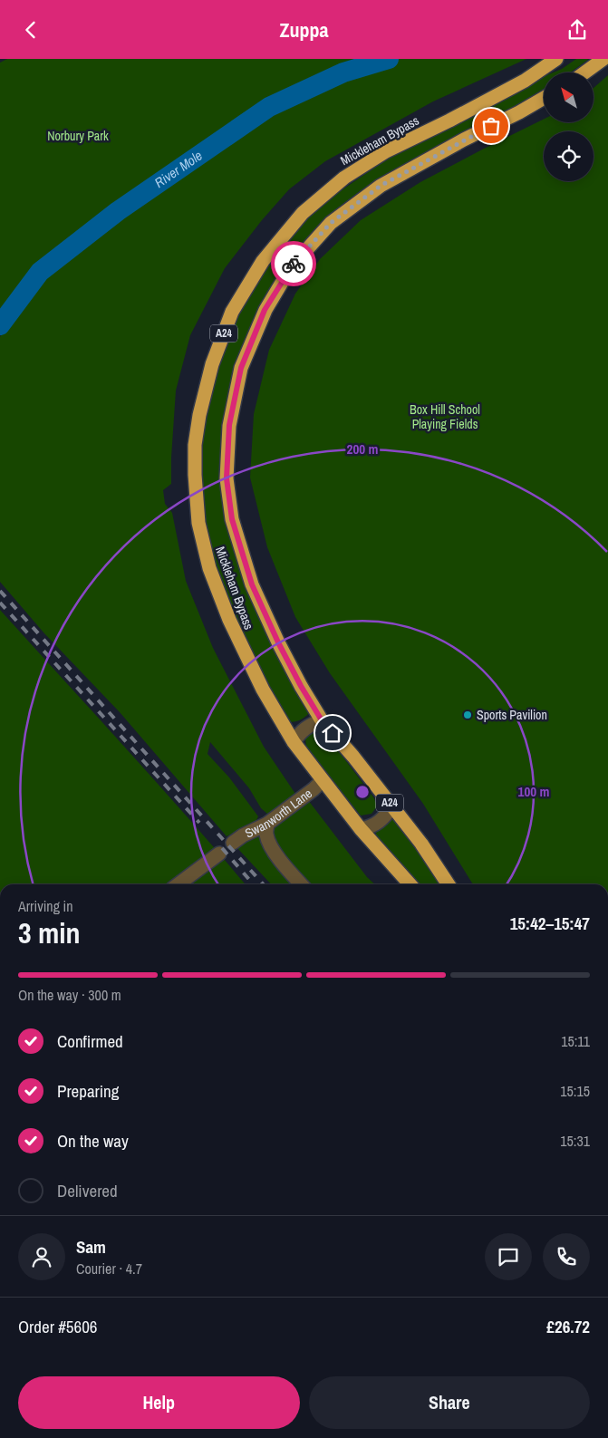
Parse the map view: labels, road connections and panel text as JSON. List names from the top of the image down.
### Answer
{
  "streets": {
    "highway": ["Mickleham Bypass", "A24"],
    "street": ["Swanworth Lane"]
  },
  "crossings": [
    ["Mickleham Bypass", "Swanworth Lane"]
  ],
  "water": ["River Mole"],
  "parks": ["Norbury Park", "Box Hill School Playing Fields"],
  "places": ["Sports Pavilion"],
  "north": "top left",
  "page": {
    "header": "Zuppa",
    "heading": ["3 min", "Arriving in", "15:42–15:47"],
    "panel": [
      "Sam",
      "Courier · 4.7",
      "Order #5606",
      "£26.72"
    ],
    "bar": "On the way · 300 m",
    "list": [
      ["Confirmed", "15:11"],
      ["Preparing", "15:15"],
      ["On the way", "15:31"],
      "Delivered"
    ],
    "buttons": ["Help", "Share"]
  },
  "rings": ["200 m", "100 m"]
}
